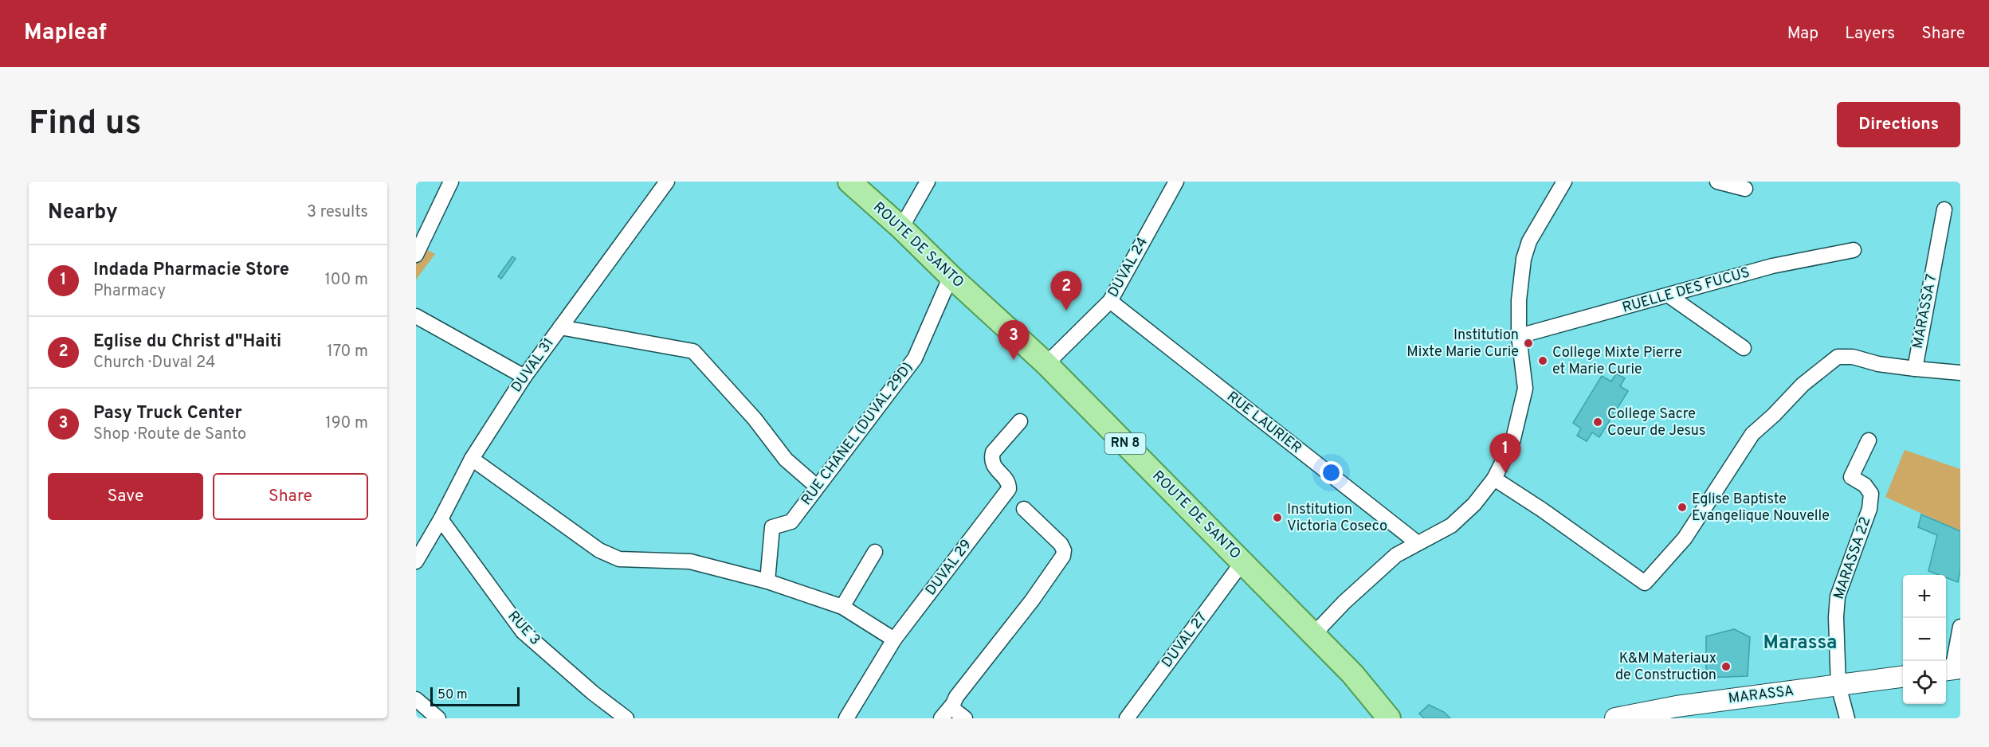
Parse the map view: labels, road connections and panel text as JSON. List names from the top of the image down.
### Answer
{
  "streets": {
    "main road": ["ROUTE DE SANTO", "RN 8", "MARASSA"],
    "street": [
      "DUVAL 24",
      "RUELLE DES FUCUS",
      "MARASSA 7",
      "DUVAL 31",
      "RUE LAURIER",
      "RUE CHANEL (DUVAL 29D)",
      "MARASSA 22",
      "DUVAL 29",
      "RUE 3",
      "DUVAL 27"
    ]
  },
  "crossings": [
    ["ROUTE DE SANTO", "DUVAL 24"],
    ["ROUTE DE SANTO", "RUE CHANEL (DUVAL 29D)"],
    ["ROUTE DE SANTO", "DUVAL 27"],
    ["DUVAL 24", "RUE LAURIER"],
    ["DUVAL 31", "RUE 3"],
    ["MARASSA 22", "MARASSA"]
  ],
  "districts": ["Marassa"],
  "places": [
    "Institution Mixte Marie Curie",
    "College Mixte Pierre et Marie Curie",
    "College Sacre Coeur de Jesus",
    "Eglise Baptiste Evangelique Nouvelle",
    "Institution Victoria Coseco",
    "K&M Materiaux de Construction"
  ],
  "scale_bar": "50 m",
  "page": {
    "header": "Mapleaf",
    "nav": ["Map", "Layers", "Share"],
    "buttons": [
      "Directions",
      ["Save", "Share"]
    ],
    "title": "Find us",
    "heading": ["Nearby", "3 results"],
    "list": [
      {
        "mark": "1",
        "name": "Indada Pharmacie Store",
        "note": "Pharmacy",
        "value": "100 m"
      },
      {
        "mark": "2",
        "name": "Eglise du Christ d\"Haiti",
        "note": "Church · Duval 24",
        "value": "170 m"
      },
      {
        "mark": "3",
        "name": "Pasy Truck Center",
        "note": "Shop · Route de Santo",
        "value": "190 m"
      }
    ],
    "pins": ["2", "3", "1"],
    "map_buttons": ["+", "−"],
    "scale": "50 m"
  }
}
